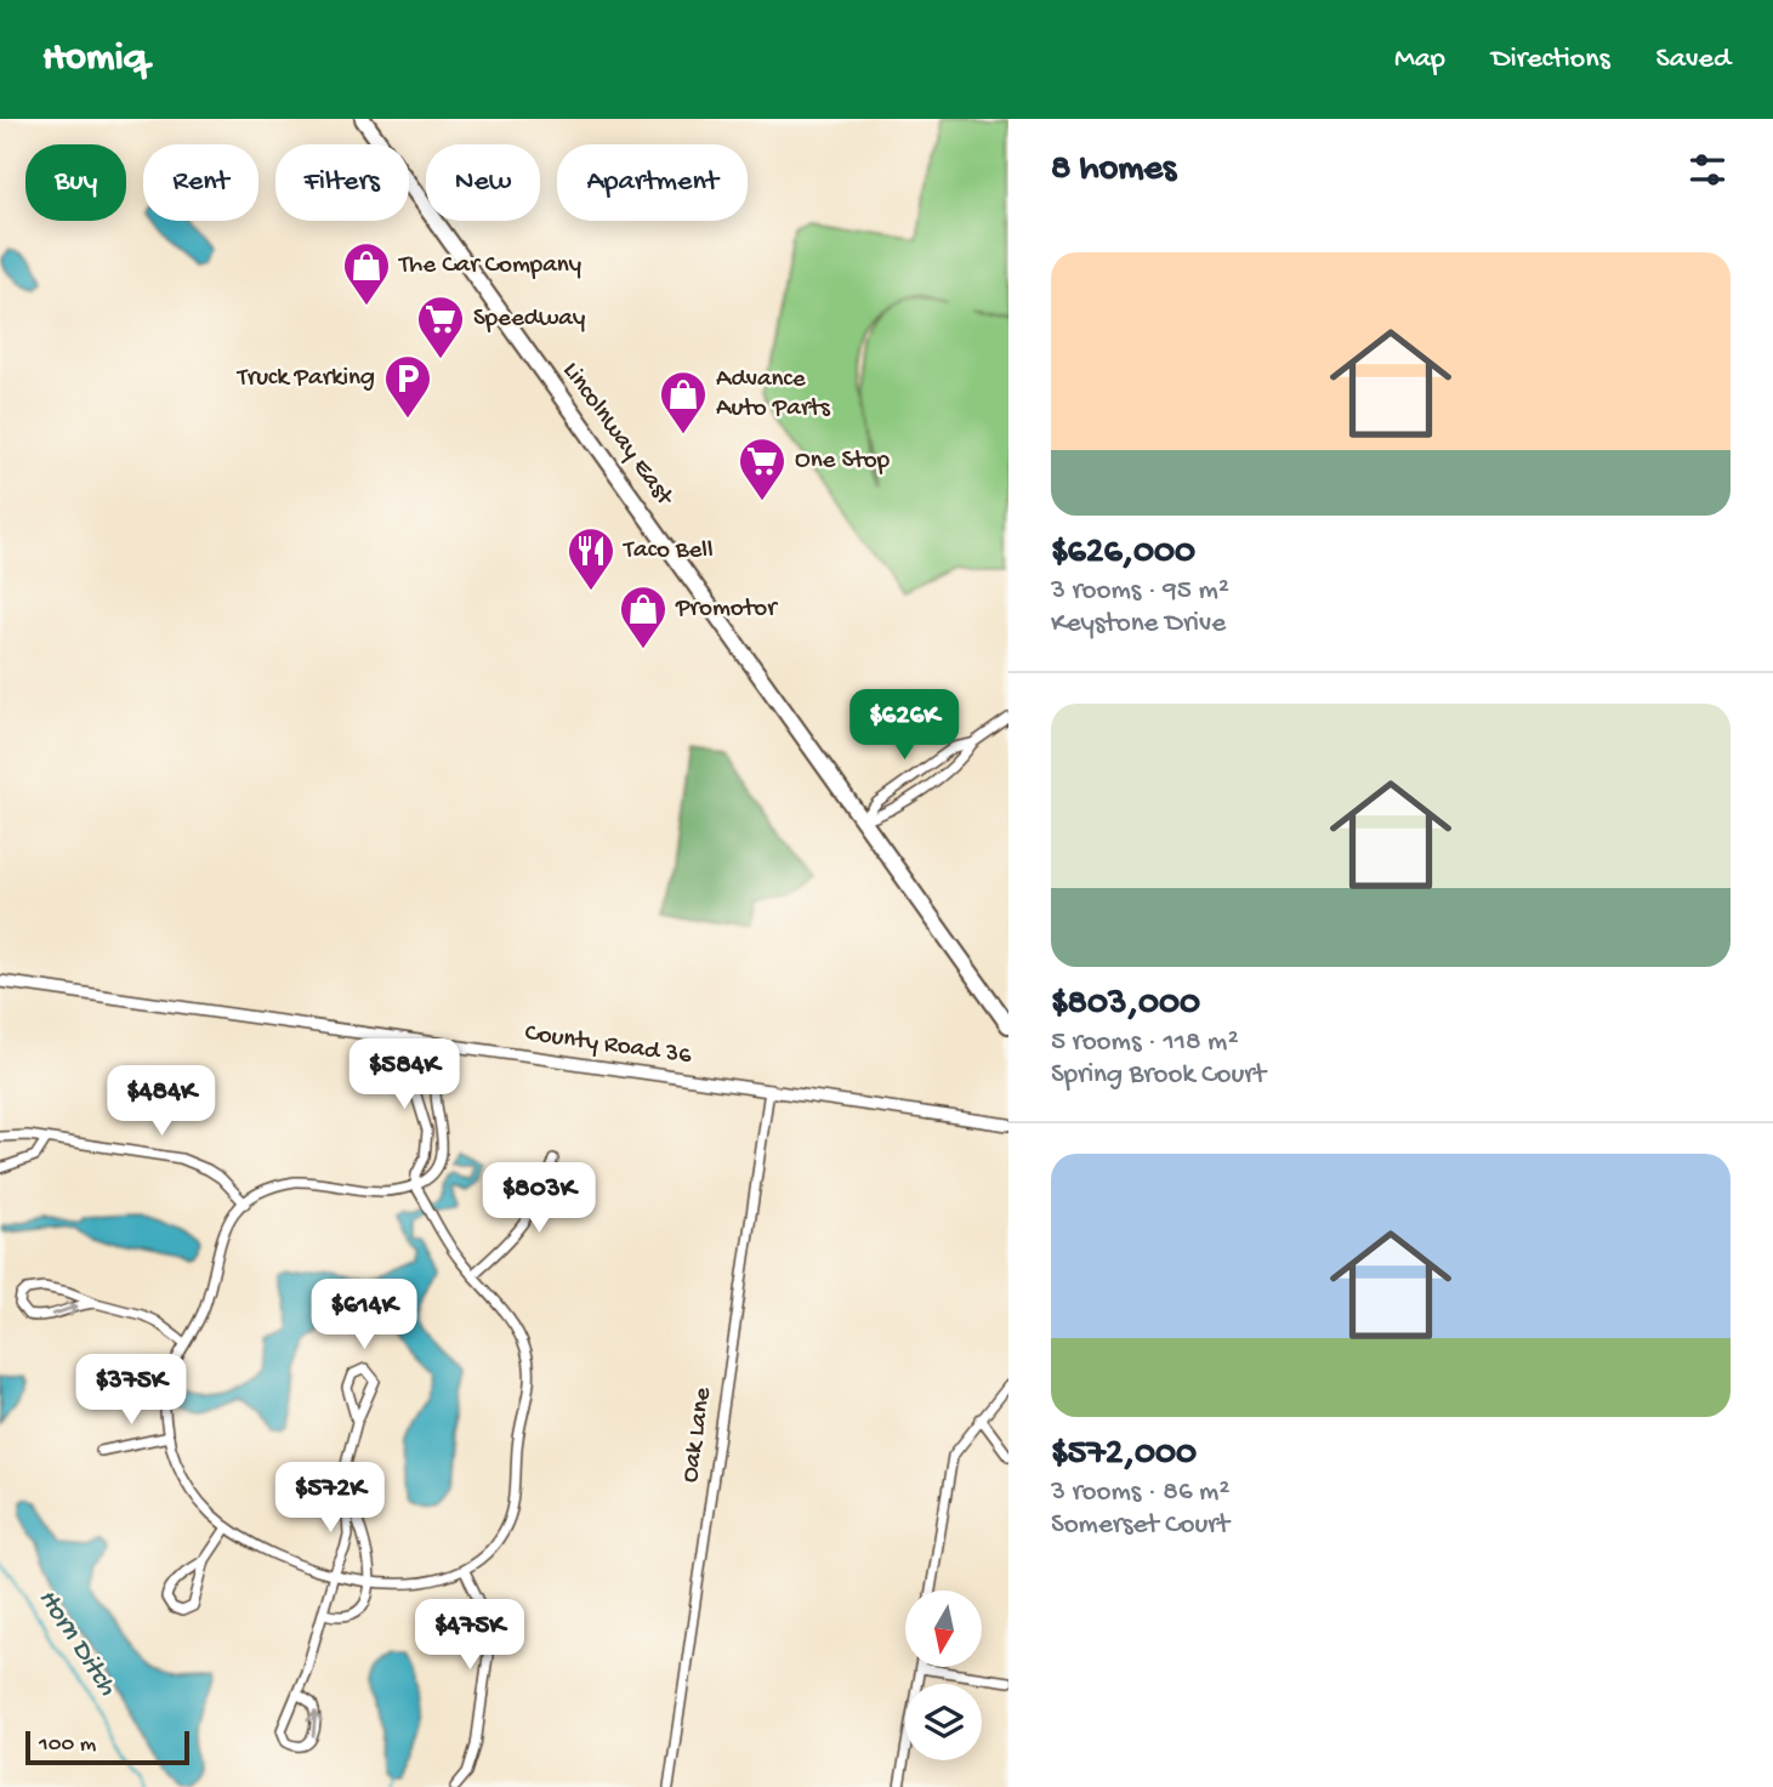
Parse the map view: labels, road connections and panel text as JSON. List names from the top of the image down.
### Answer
{
  "streets": {
    "highway": ["Lincolnway East"],
    "street": ["County Road 36", "Oak Lane"]
  },
  "crossings": [
    ["County Road 36", "Oak Lane"]
  ],
  "water": ["Horn Ditch"],
  "places": {
    "shop": ["The Car Company", "Advance Auto Parts", "Promotor"],
    "supermarket": ["Speedway", "One Stop"],
    "parking": ["Truck Parking"],
    "restaurant": ["Taco Bell"]
  },
  "scale_bar": "100 m",
  "north": "bottom",
  "page": {
    "header": "Homiq",
    "nav": ["Map", "Directions", "Saved"],
    "heading": "8 homes",
    "chip": [
      "Buy",
      "Rent",
      "Filters",
      "New",
      "Apartment"
    ],
    "list": [
      {
        "name": "$626,000",
        "note": "3 rooms · 95 m² · Keystone Drive"
      },
      {
        "name": "$803,000",
        "note": "5 rooms · 118 m² · Spring Brook Court"
      },
      {
        "name": "$572,000",
        "note": "3 rooms · 86 m² · Somerset Court"
      }
    ],
    "price": [
      "$626K",
      "$584K",
      "$484K",
      "$803K",
      "$614K",
      "$375K",
      "$572K",
      "$475K"
    ],
    "scale": "100 m"
  }
}
